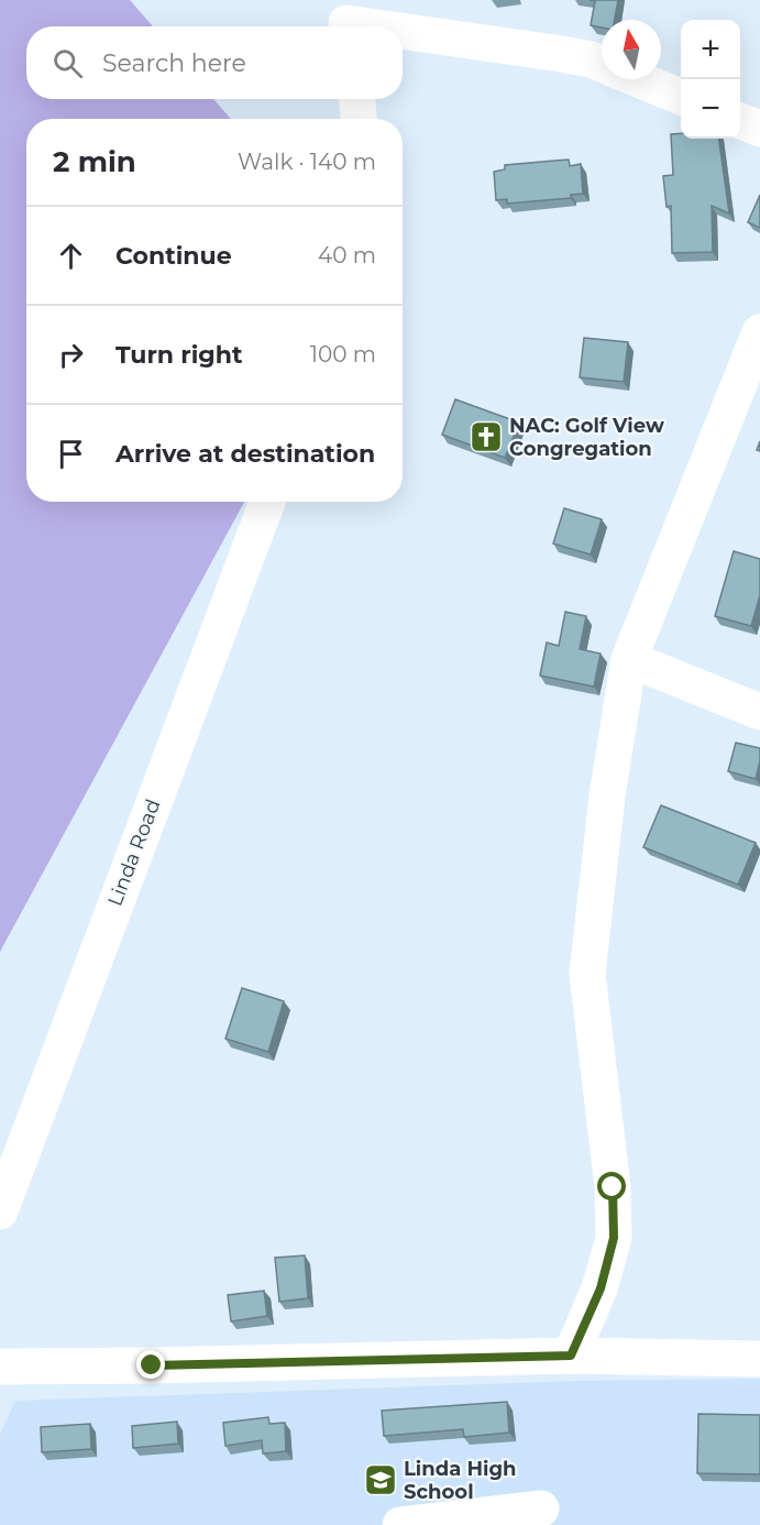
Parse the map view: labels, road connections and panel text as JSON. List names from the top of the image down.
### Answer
{
  "streets": {
    "street": ["Linda Road"]
  },
  "places": {
    "church": ["NAC: Golf View Congregation"],
    "school or university": ["Linda High School"]
  },
  "north": "top",
  "page": {
    "map_buttons": ["+", "−"],
    "search": "Search here",
    "heading": ["2 min", "Walk · 140 m"],
    "list": [
      ["Continue", "40 m"],
      ["Turn right", "100 m"],
      "Arrive at destination"
    ]
  }
}
